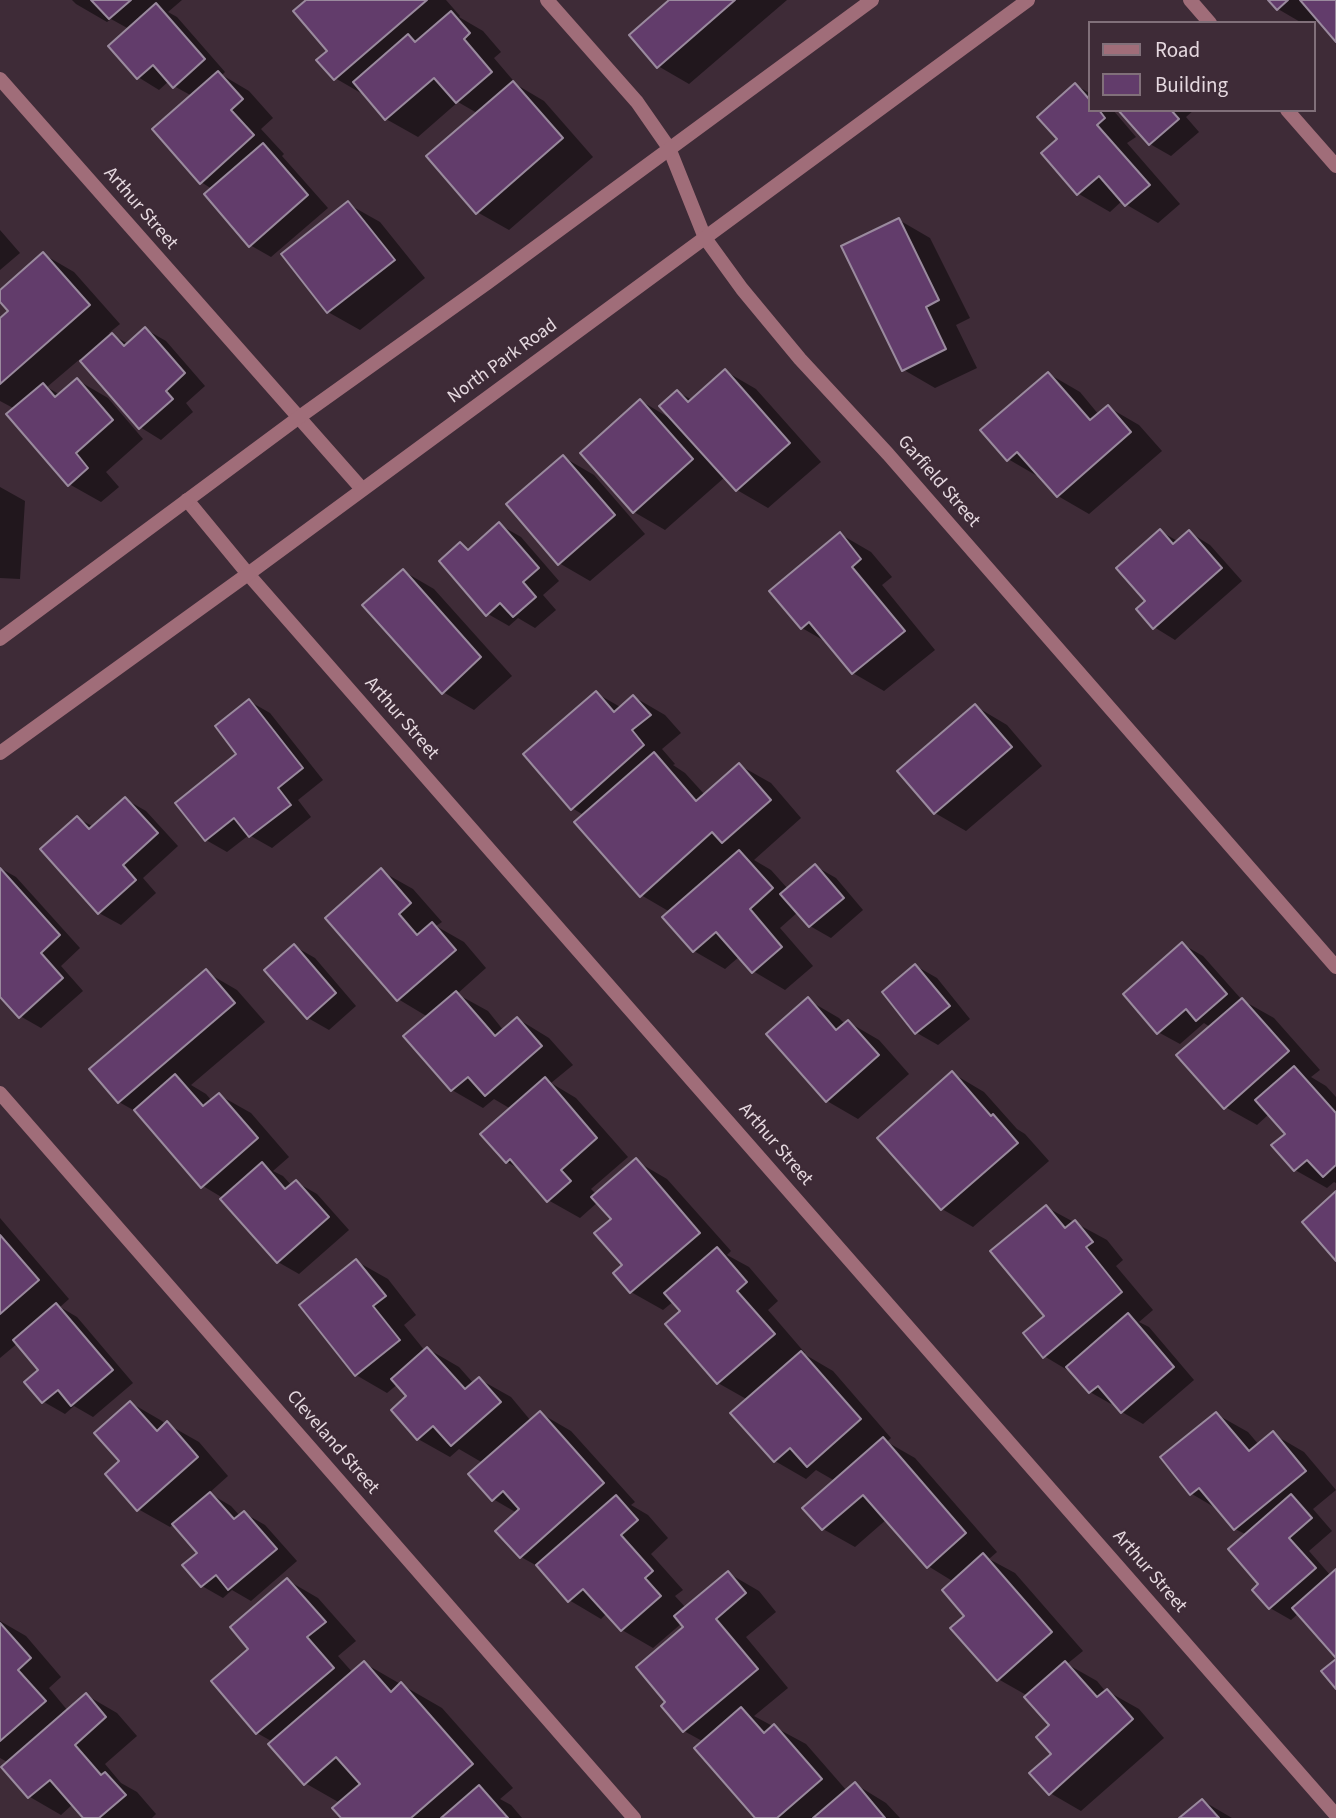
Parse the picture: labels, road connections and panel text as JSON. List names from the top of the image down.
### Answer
{
  "streets": {
    "street": [
      "Arthur Street",
      "North Park Road",
      "Garfield Street",
      "Cleveland Street"
    ]
  },
  "crossings": [
    ["Arthur Street", "North Park Road"],
    ["North Park Road", "Garfield Street"]
  ],
  "legend": ["Road", "Building"]
}
